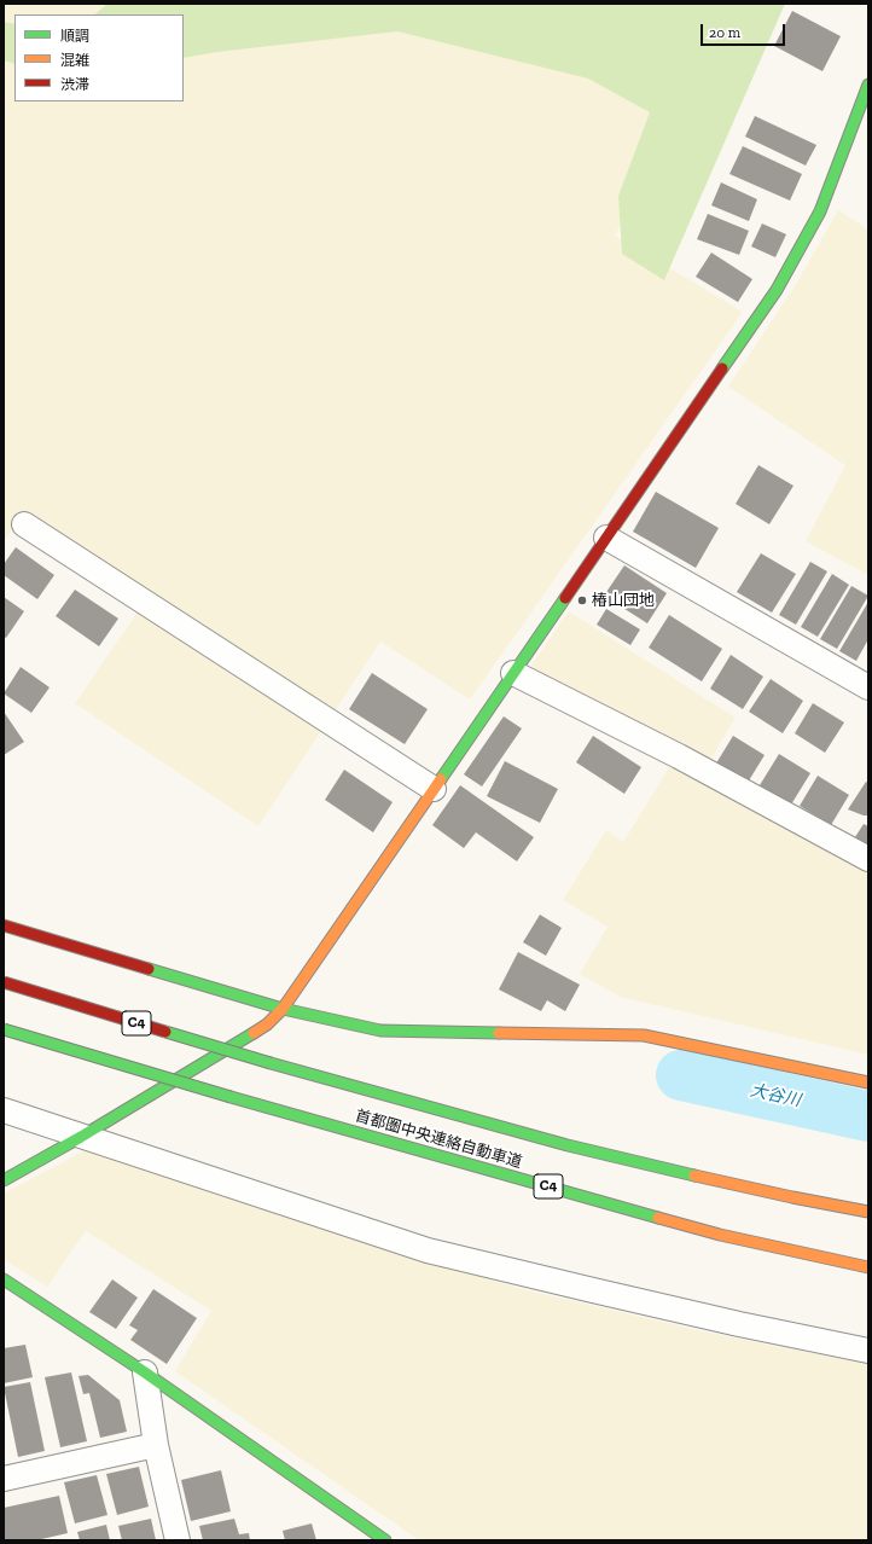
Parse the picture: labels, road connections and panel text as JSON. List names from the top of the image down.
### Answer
{
  "streets": {
    "main road": ["C4", "首都圏中央連絡自動車道"]
  },
  "water": ["大谷川"],
  "places": ["椿山団地"],
  "legend": ["順調", "混雑", "渋滞"],
  "scale_bar": "20 m"
}
